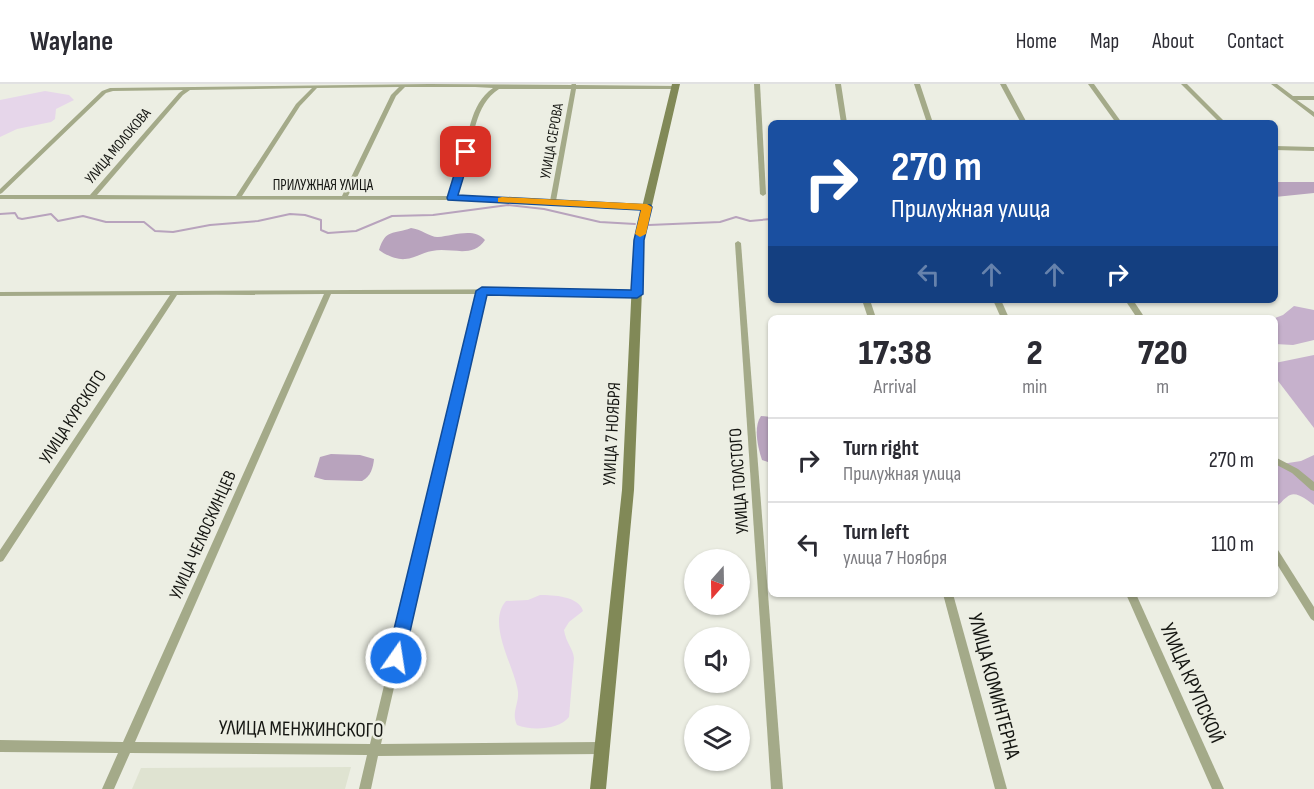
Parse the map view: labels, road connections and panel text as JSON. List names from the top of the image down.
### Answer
{
  "streets": {
    "street": [
      "УЛИЦА СЕРОВА",
      "УЛИЦА МОЛОКОВА",
      "ПРИЛУЖНАЯ УЛИЦА",
      "УЛИЦА КУРСКОГО",
      "УЛИЦА 7 НОЯБРЯ",
      "УЛИЦА ТОЛСТОГО",
      "УЛИЦА ЧЕЛЮСКИНЦЕВ",
      "УЛИЦА КРУПСКОЙ",
      "УЛИЦА КОМИНТЕРНА",
      "УЛИЦА МЕНЖИНСКОГО"
    ]
  },
  "crossings": [
    ["УЛИЦА СЕРОВА", "ПРИЛУЖНАЯ УЛИЦА"],
    ["УЛИЦА МОЛОКОВА", "ПРИЛУЖНАЯ УЛИЦА"],
    ["ПРИЛУЖНАЯ УЛИЦА", "УЛИЦА 7 НОЯБРЯ"],
    ["УЛИЦА 7 НОЯБРЯ", "УЛИЦА МЕНЖИНСКОГО"],
    ["УЛИЦА ЧЕЛЮСКИНЦЕВ", "УЛИЦА МЕНЖИНСКОГО"]
  ],
  "north": "bottom",
  "page": {
    "header": "Waylane",
    "nav": [
      "Home",
      "Map",
      "About",
      "Contact"
    ],
    "turn": ["270 m", "Прилужная улица"],
    "eta": [
      "17:38",
      "Arrival",
      "2",
      "min",
      "720",
      "m"
    ],
    "list": [
      {
        "name": "Turn right",
        "note": "Прилужная улица",
        "value": "270 m"
      },
      {
        "name": "Turn left",
        "note": "улица 7 Ноября",
        "value": "110 m"
      }
    ]
  }
}
